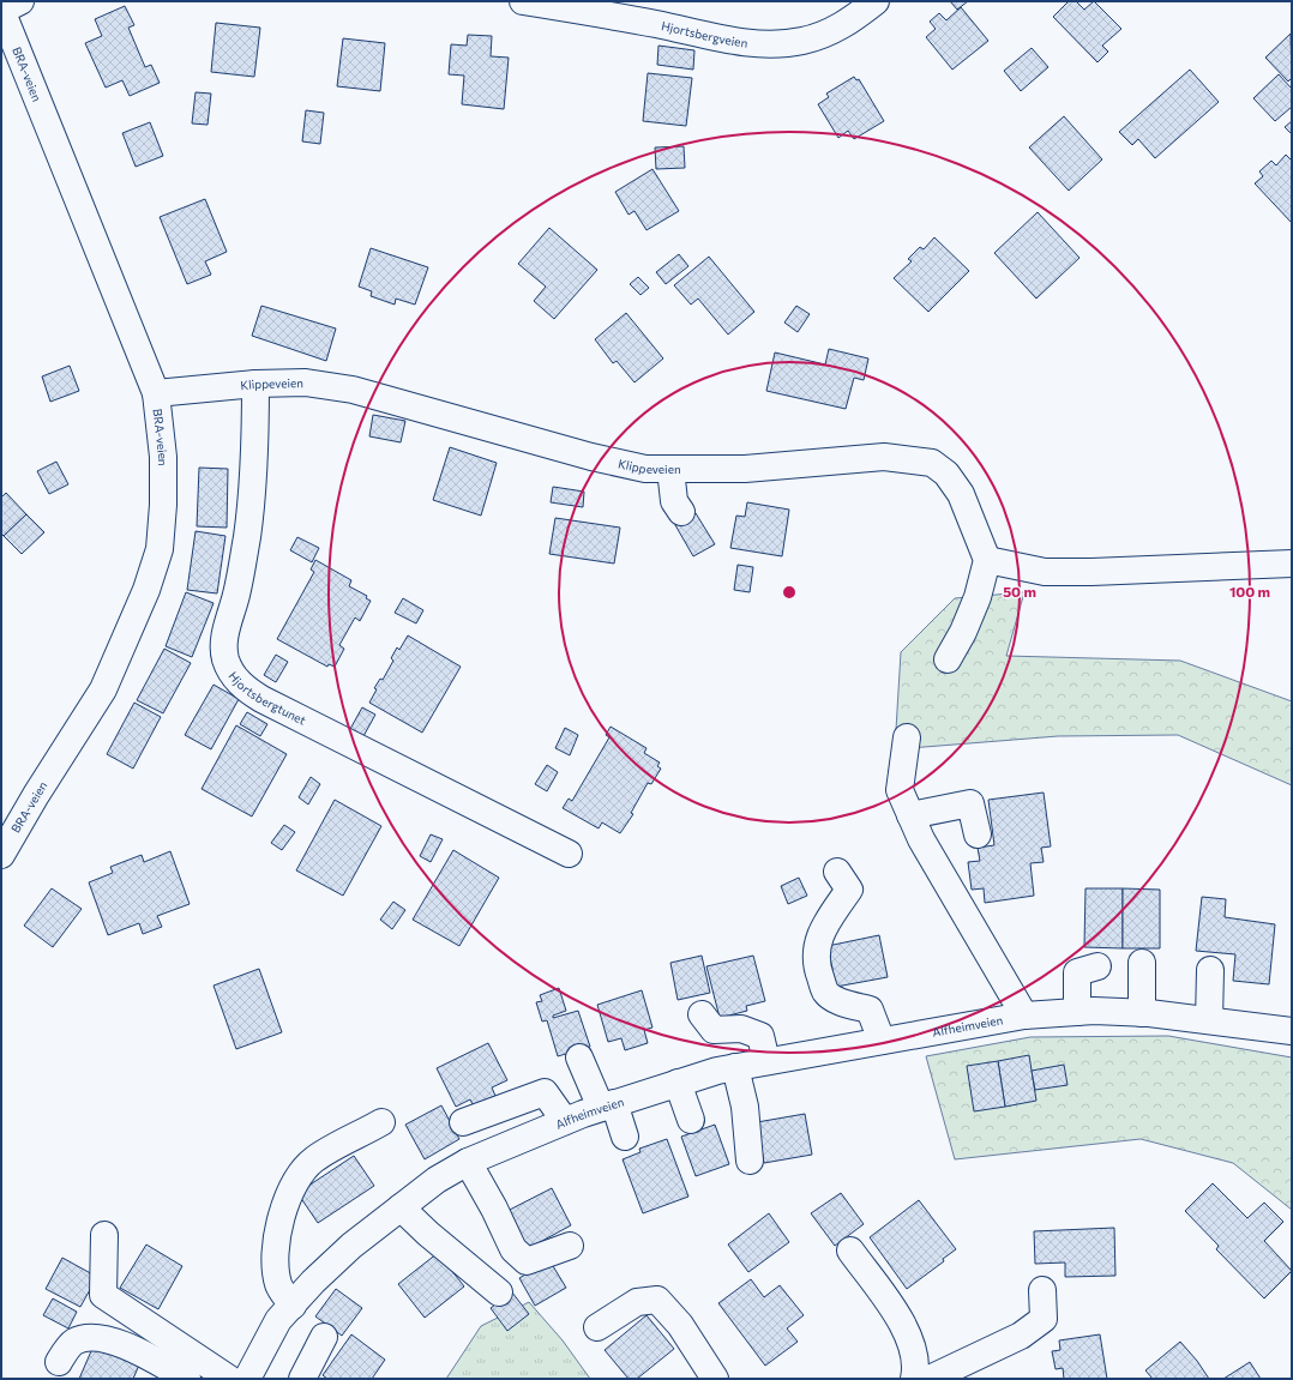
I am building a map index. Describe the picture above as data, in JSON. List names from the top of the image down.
{
  "streets": {
    "street": [
      "Hjortsbergveien",
      "BRA-veien",
      "Klippeveien",
      "Hjortsbergtunet",
      "Alfheimveien"
    ]
  },
  "crossings": [
    ["BRA-veien", "Klippeveien"],
    ["Klippeveien", "Hjortsbergtunet"]
  ],
  "rings": ["50 m", "100 m"]
}
